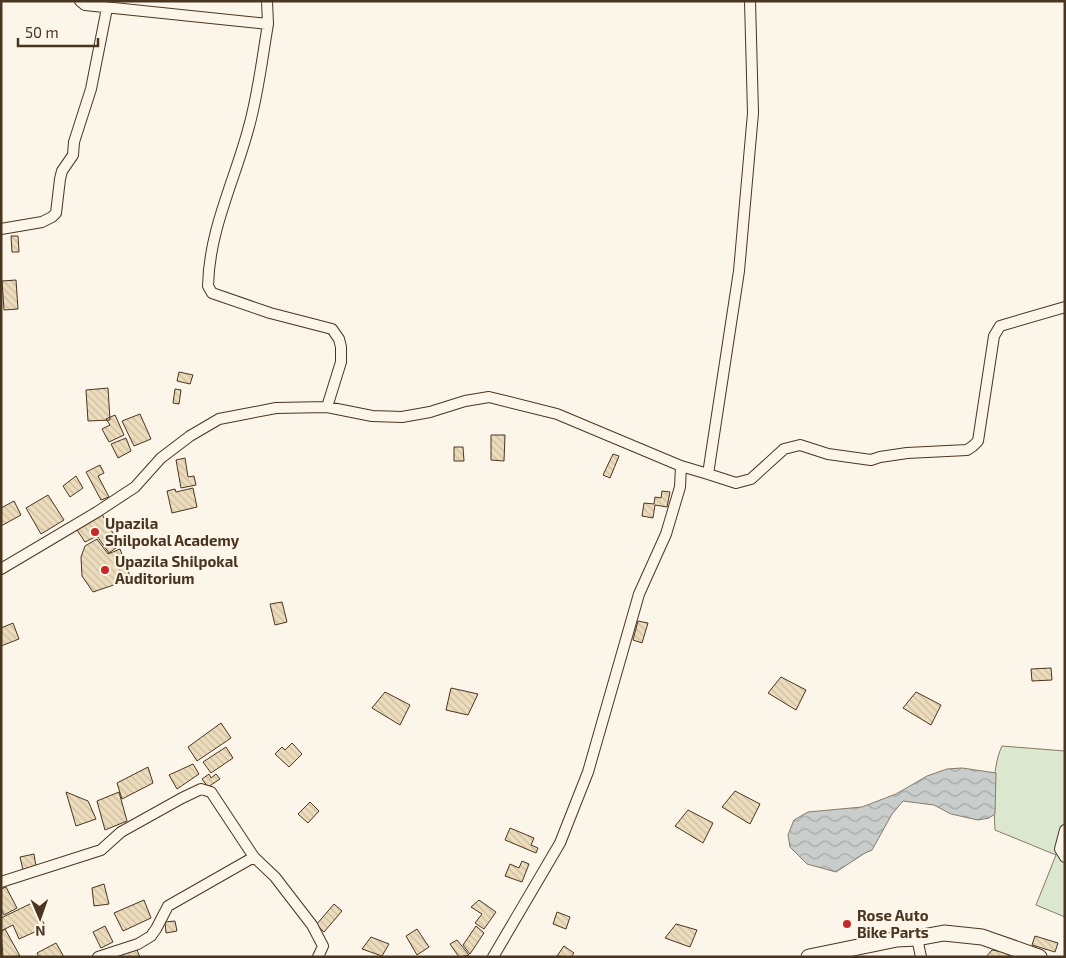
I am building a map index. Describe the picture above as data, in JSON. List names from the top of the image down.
{
  "places": ["Upazila Shilpokal Academy", "Upazila Shilpokal Auditorium", "Rose Auto Bike Parts"],
  "scale_bar": "50 m",
  "north": "bottom"
}
